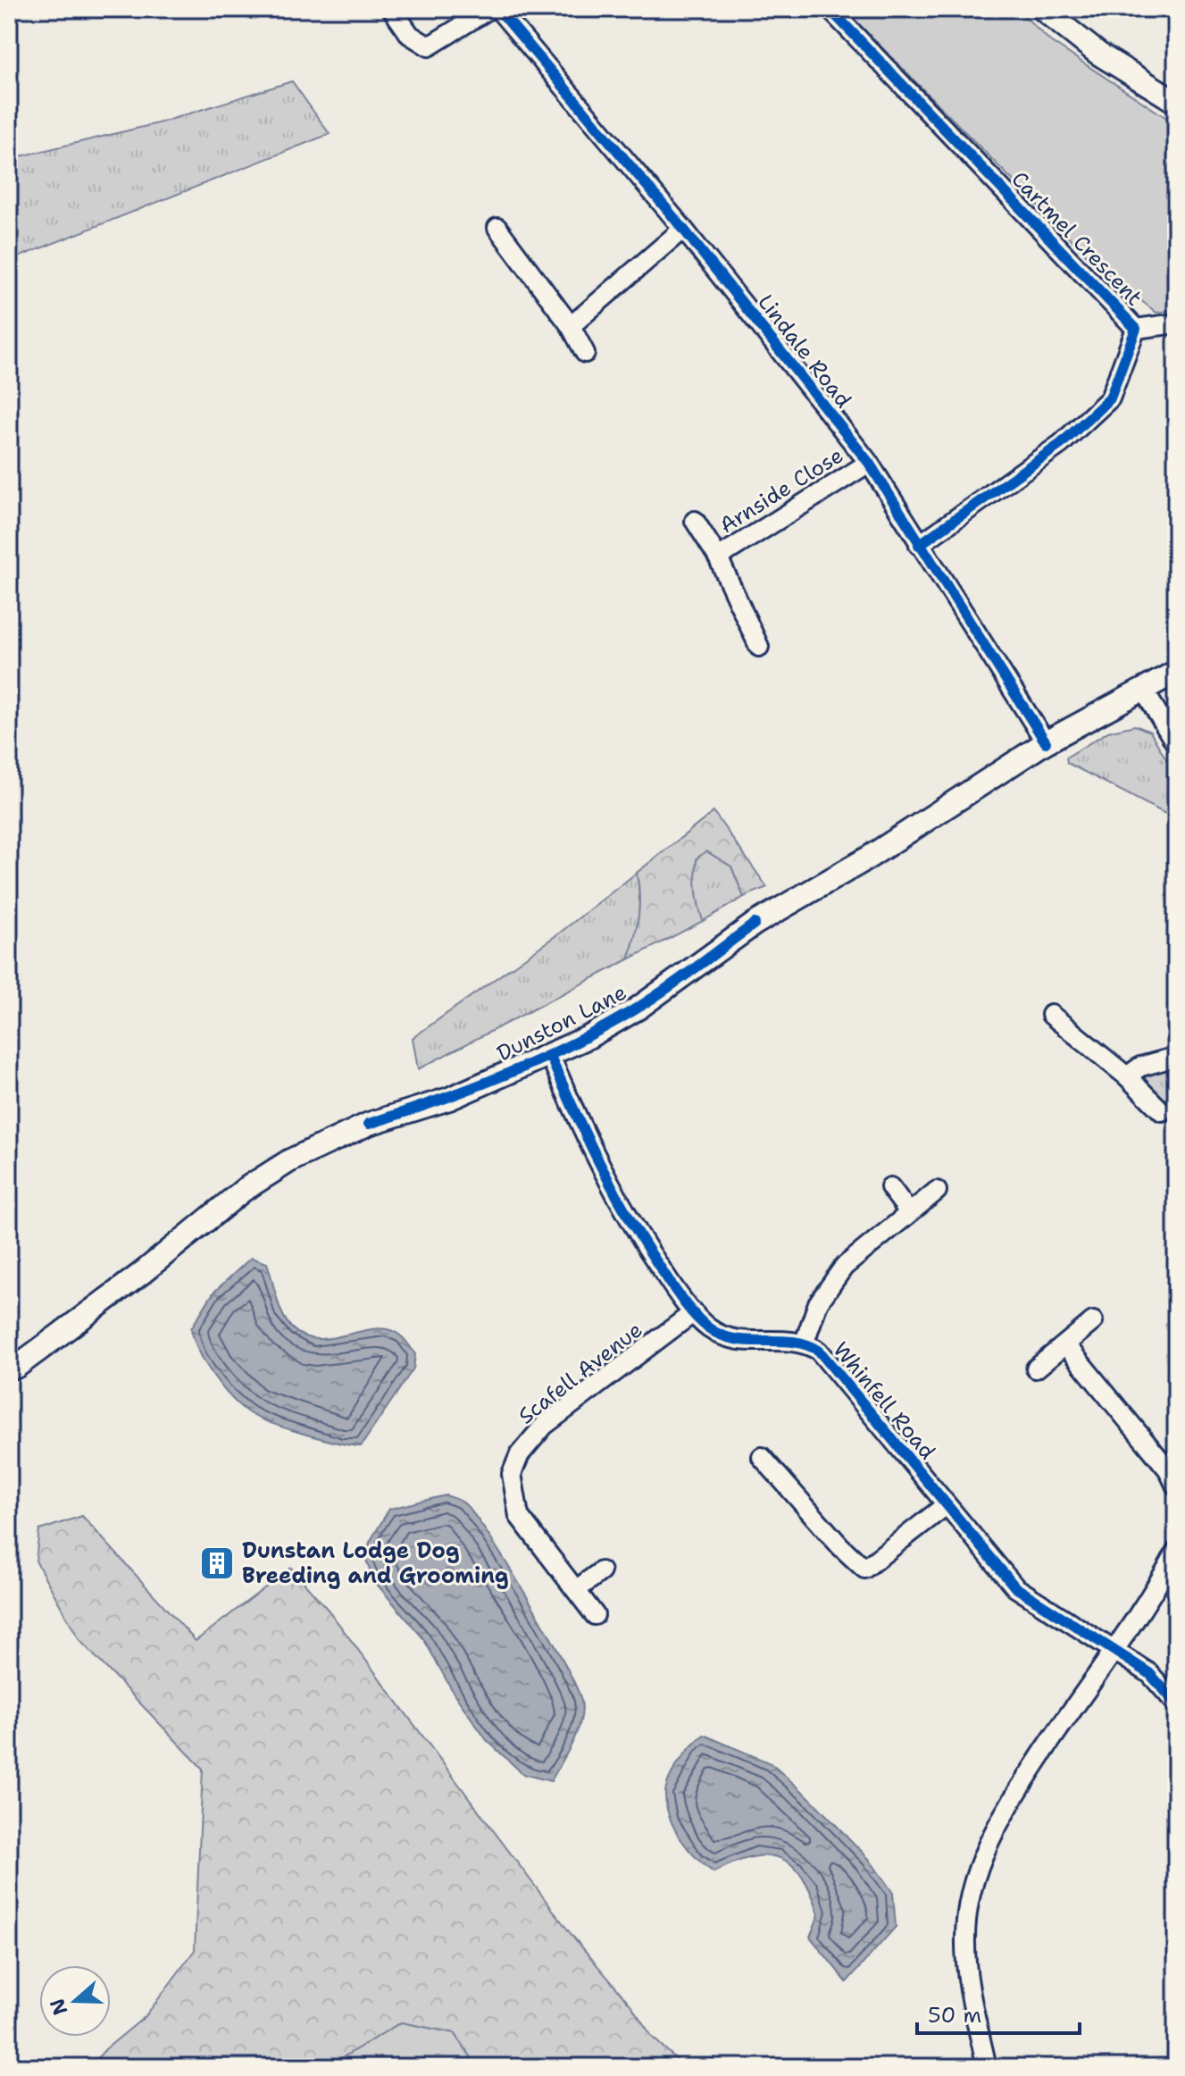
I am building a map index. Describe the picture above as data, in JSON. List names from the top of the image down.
{
  "streets": {
    "street": [
      "Cartmel Crescent",
      "Lindale Road",
      "Arnside Close",
      "Dunston Lane",
      "Scafell Avenue",
      "Whinfell Road"
    ]
  },
  "crossings": [
    ["Cartmel Crescent", "Lindale Road"],
    ["Lindale Road", "Arnside Close"],
    ["Lindale Road", "Dunston Lane"],
    ["Dunston Lane", "Whinfell Road"],
    ["Scafell Avenue", "Whinfell Road"]
  ],
  "places": {
    "building": ["Dunstan Lodge Dog Breeding and Grooming"]
  },
  "scale_bar": "50 m",
  "north": "left"
}
